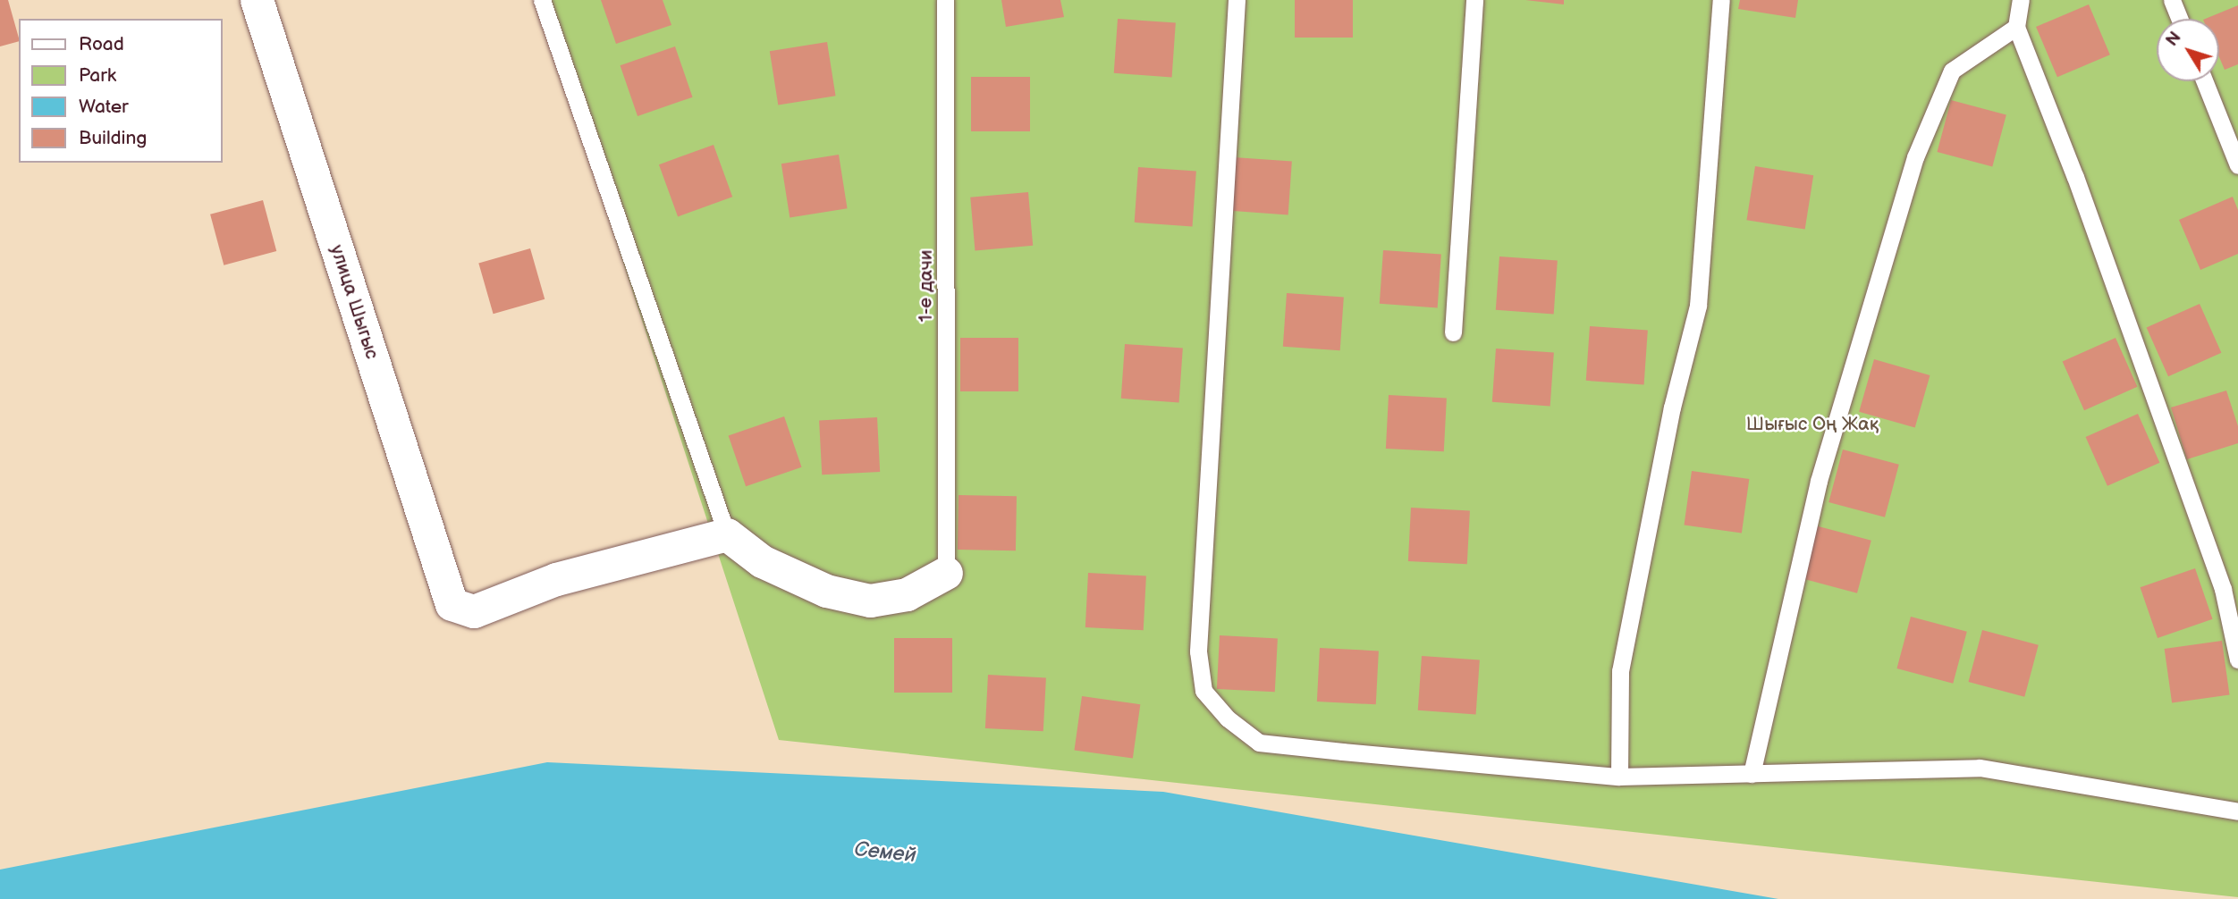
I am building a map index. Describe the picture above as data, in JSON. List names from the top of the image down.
{
  "streets": {
    "street": ["улица Шыгыс"],
    "lane": ["1-е дачи"]
  },
  "water": ["Семей"],
  "parks": ["Шығыс Оң Жақ"],
  "legend": [
    "Road",
    "Park",
    "Water",
    "Building"
  ],
  "north": "top left"
}
